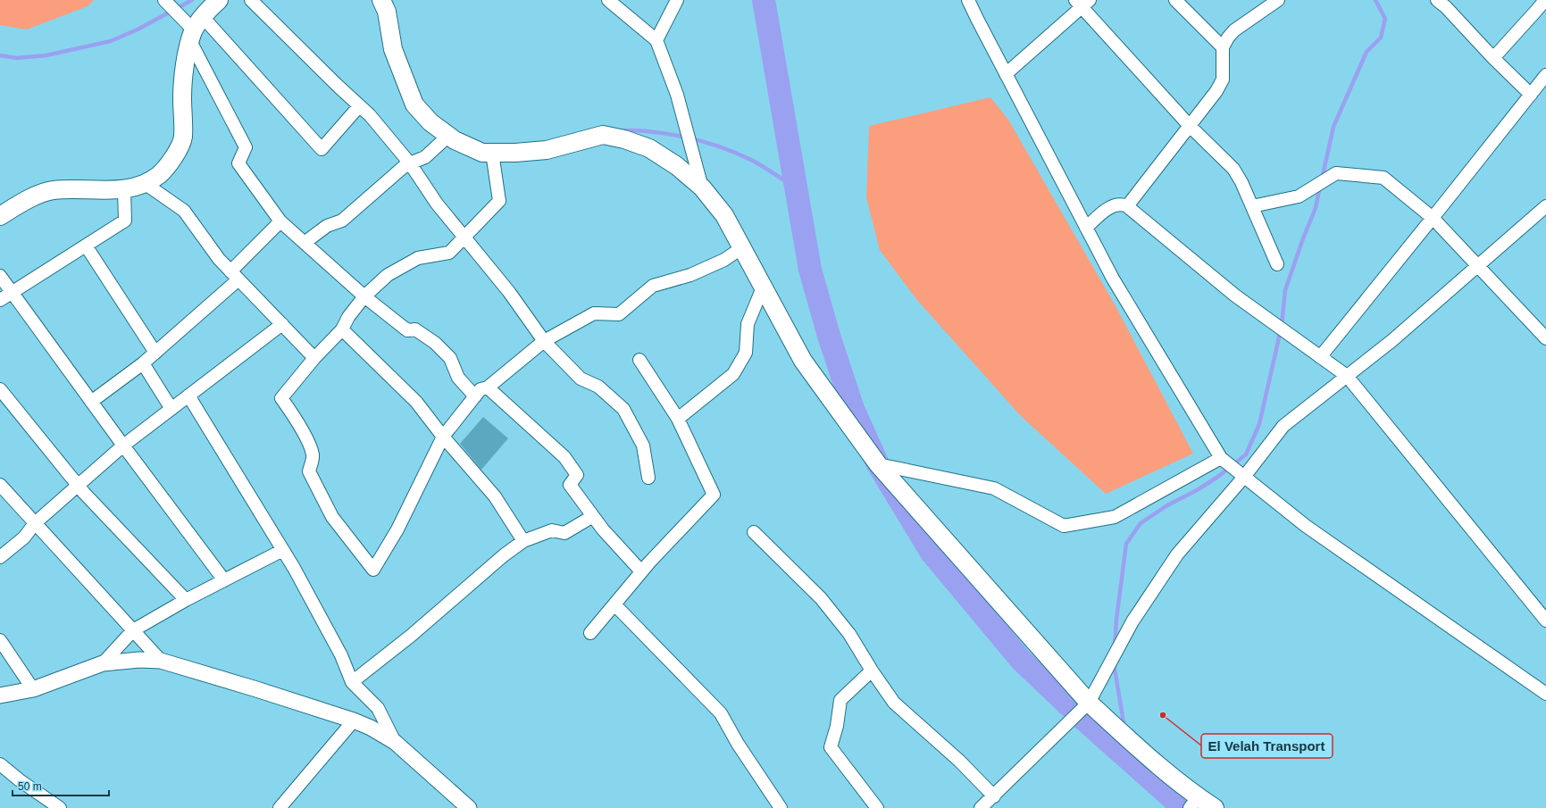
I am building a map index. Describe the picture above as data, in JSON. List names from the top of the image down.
{
  "places": ["El Velah Transport"],
  "scale_bar": "50 m"
}
